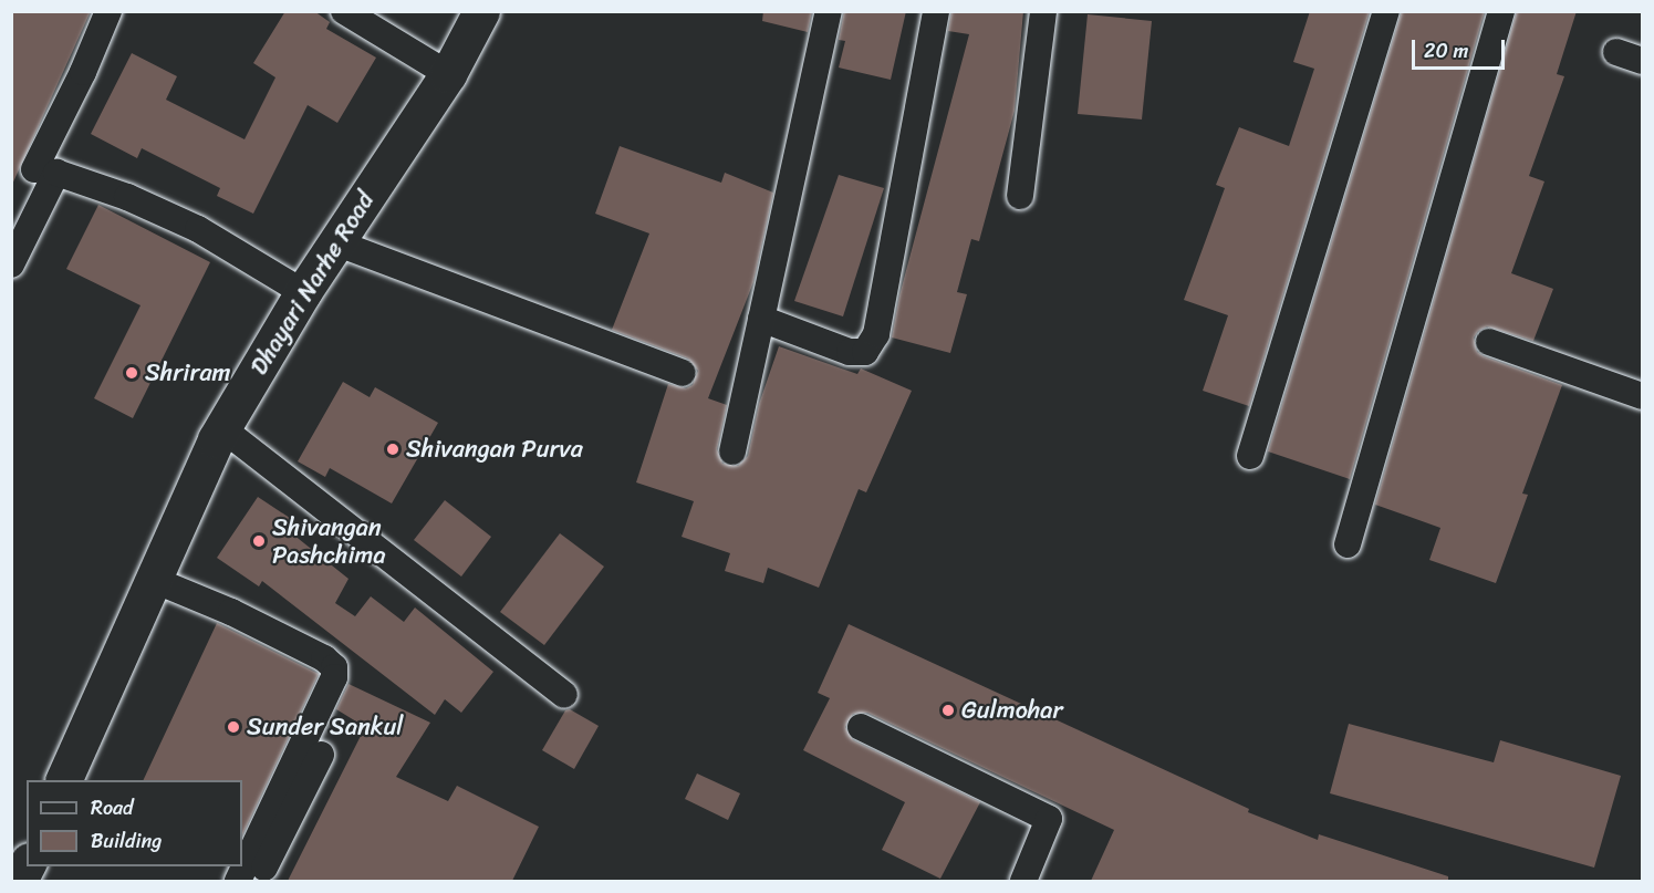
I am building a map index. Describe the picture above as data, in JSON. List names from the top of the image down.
{
  "streets": {
    "street": ["Dhayari Narhe Road"]
  },
  "places": [
    "Shriram",
    "Shivangan Purva",
    "Shivangan Pashchima",
    "Gulmohar",
    "Sunder Sankul"
  ],
  "legend": ["Road", "Building"],
  "scale_bar": "20 m"
}
